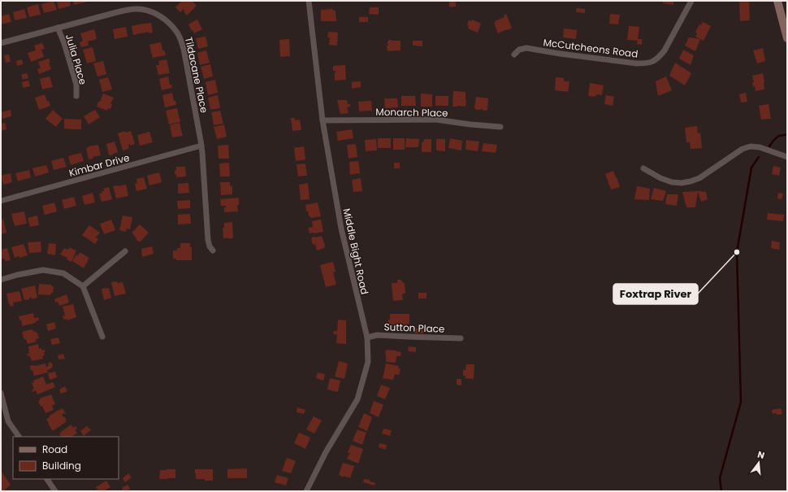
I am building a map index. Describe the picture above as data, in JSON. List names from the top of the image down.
{
  "streets": {
    "street": [
      "McCutcheons Road",
      "Julia Place",
      "Tildacane Place",
      "Monarch Place",
      "Kimbar Drive",
      "Middle Bight Road",
      "Sutton Place"
    ]
  },
  "crossings": [
    ["Julia Place", "Tildacane Place"],
    ["Tildacane Place", "Kimbar Drive"],
    ["Monarch Place", "Middle Bight Road"],
    ["Middle Bight Road", "Sutton Place"]
  ],
  "places": ["Foxtrap River"],
  "legend": ["Road", "Building"],
  "north": "top"
}
